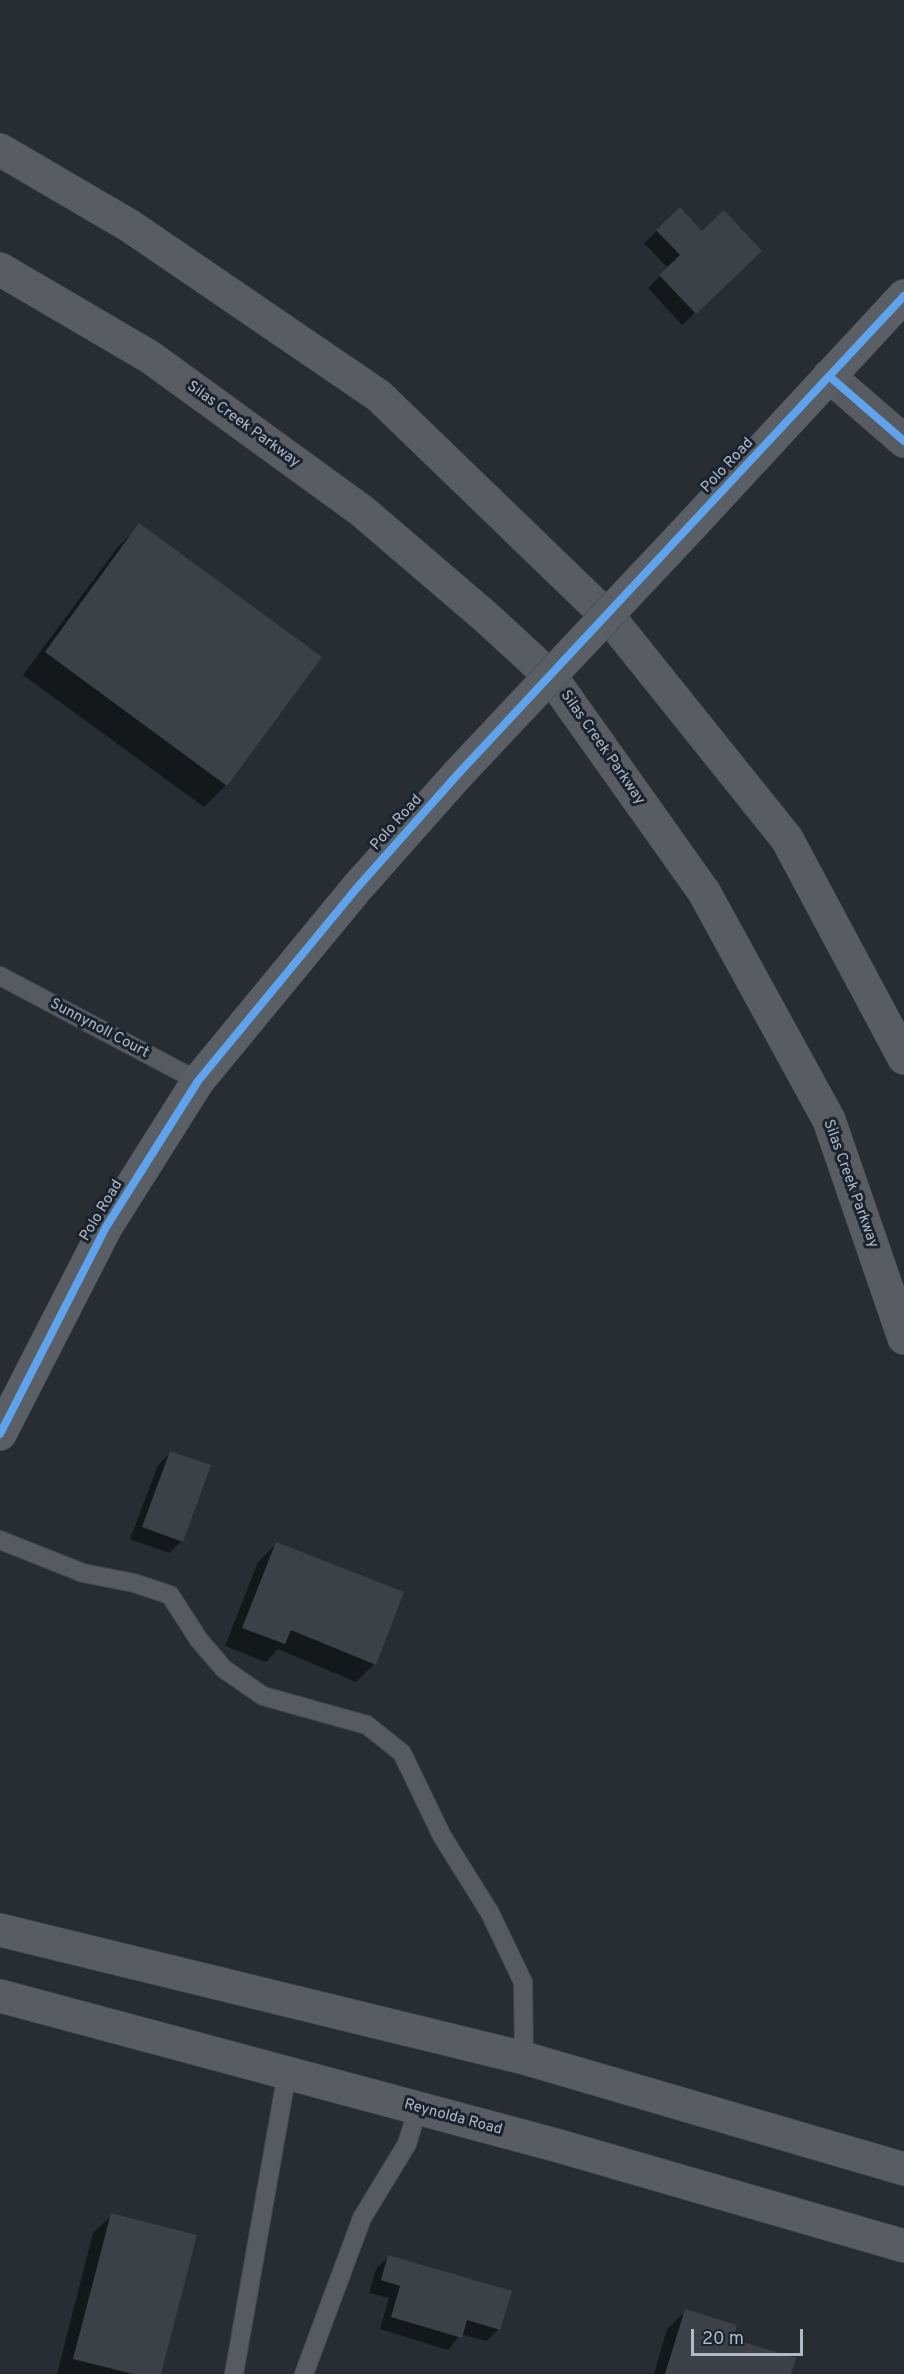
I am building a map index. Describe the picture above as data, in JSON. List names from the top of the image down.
{
  "streets": {
    "main road": ["Silas Creek Parkway", "Polo Road", "Reynolda Road"],
    "lane": ["Sunnynoll Court"]
  },
  "crossings": [
    ["Polo Road", "Sunnynoll Court"]
  ],
  "scale_bar": "20 m"
}
